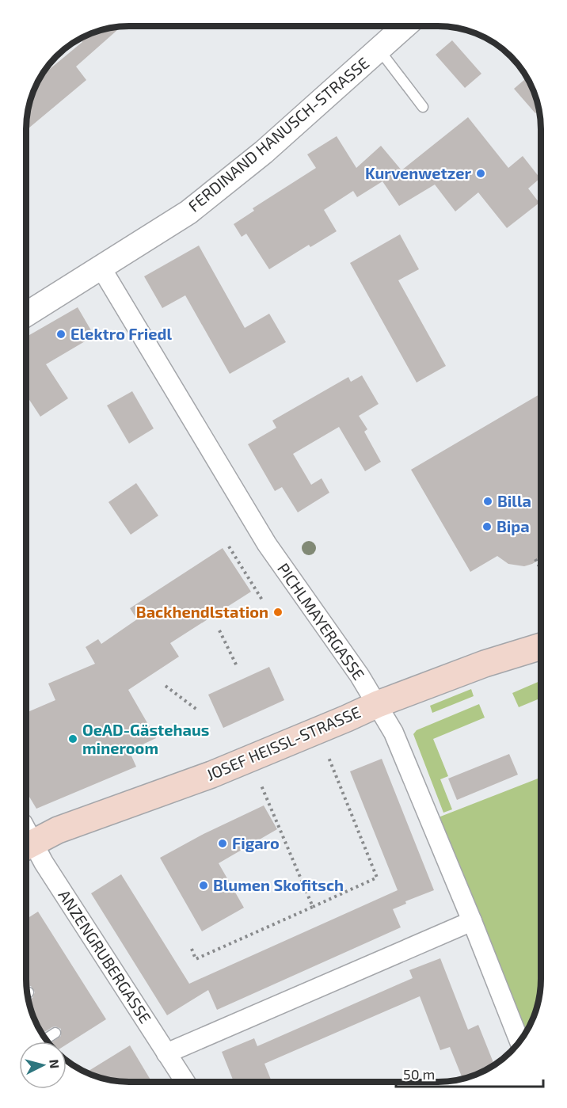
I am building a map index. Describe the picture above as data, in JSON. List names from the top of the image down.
{
  "streets": {
    "main road": ["JOSEF HEISSL-STRASSE"],
    "street": ["FERDINAND HANUSCH-STRASSE", "PICHLMAYERGASSE", "ANZENGRUBERGASSE"]
  },
  "crossings": [
    ["FERDINAND HANUSCH-STRASSE", "PICHLMAYERGASSE"],
    ["PICHLMAYERGASSE", "JOSEF HEISSL-STRASSE"],
    ["JOSEF HEISSL-STRASSE", "ANZENGRUBERGASSE"]
  ],
  "places": [
    "Kurvenwetzer",
    "Elektro Friedl",
    "Billa",
    "Bipa",
    "Backhendlstation",
    "OeAD-Gästehaus mineroom",
    "Figaro",
    "Blumen Skofitsch"
  ],
  "scale_bar": "50 m",
  "north": "right"
}
